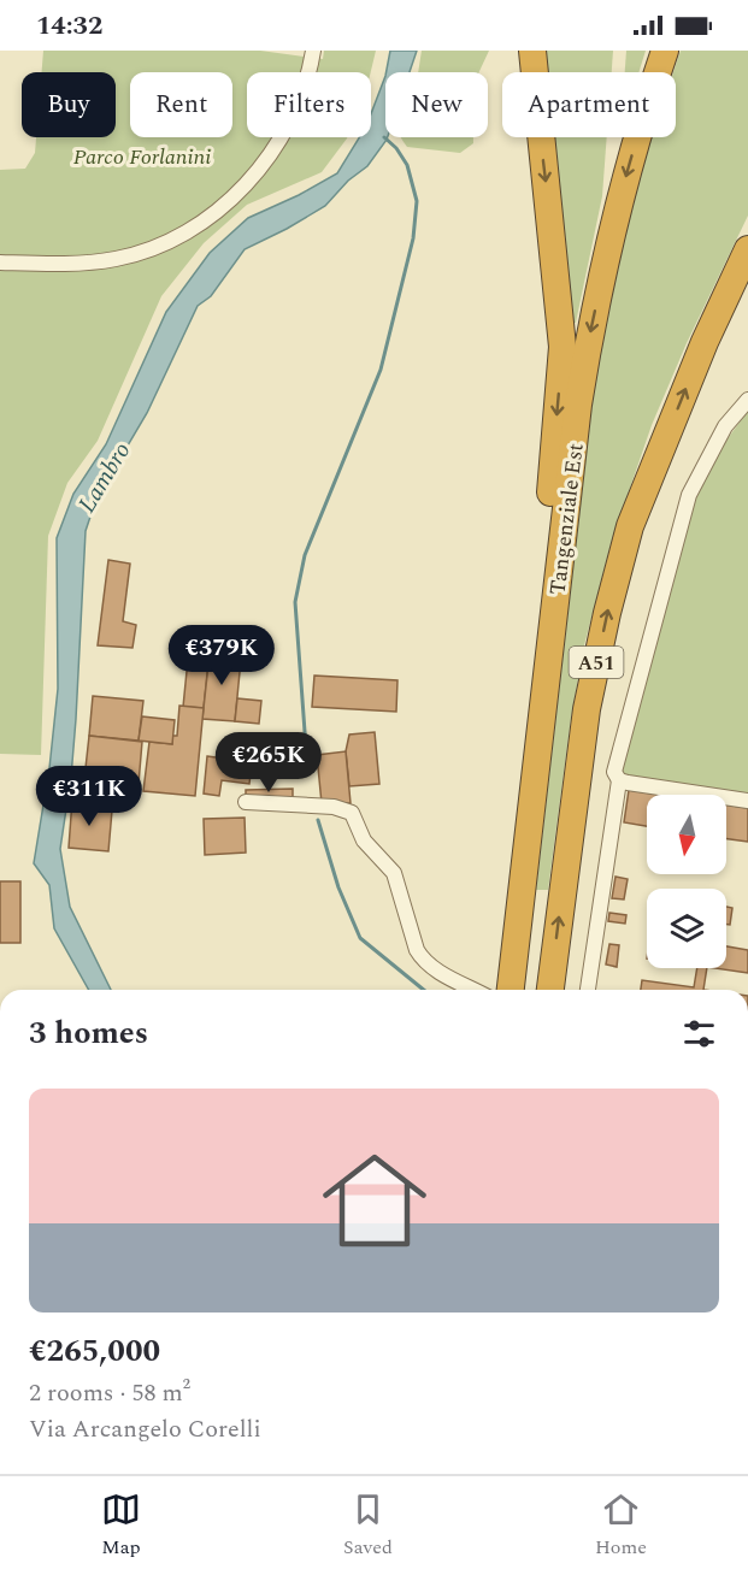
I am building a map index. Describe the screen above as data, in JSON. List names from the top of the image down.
{
  "streets": {
    "highway": ["Tangenziale Est", "A51"]
  },
  "water": ["Lambro"],
  "parks": ["Parco Forlanini"],
  "north": "bottom",
  "page": {
    "status": "14:32",
    "chip": [
      "Buy",
      "Rent",
      "Filters",
      "New",
      "Apartment"
    ],
    "price": ["€379K", "€265K", "€311K"],
    "heading": "3 homes",
    "list": [
      {
        "name": "€265,000",
        "note": "2 rooms · 58 m² · Via Arcangelo Corelli"
      }
    ],
    "tabs": ["Map", "Saved", "Home"]
  }
}
